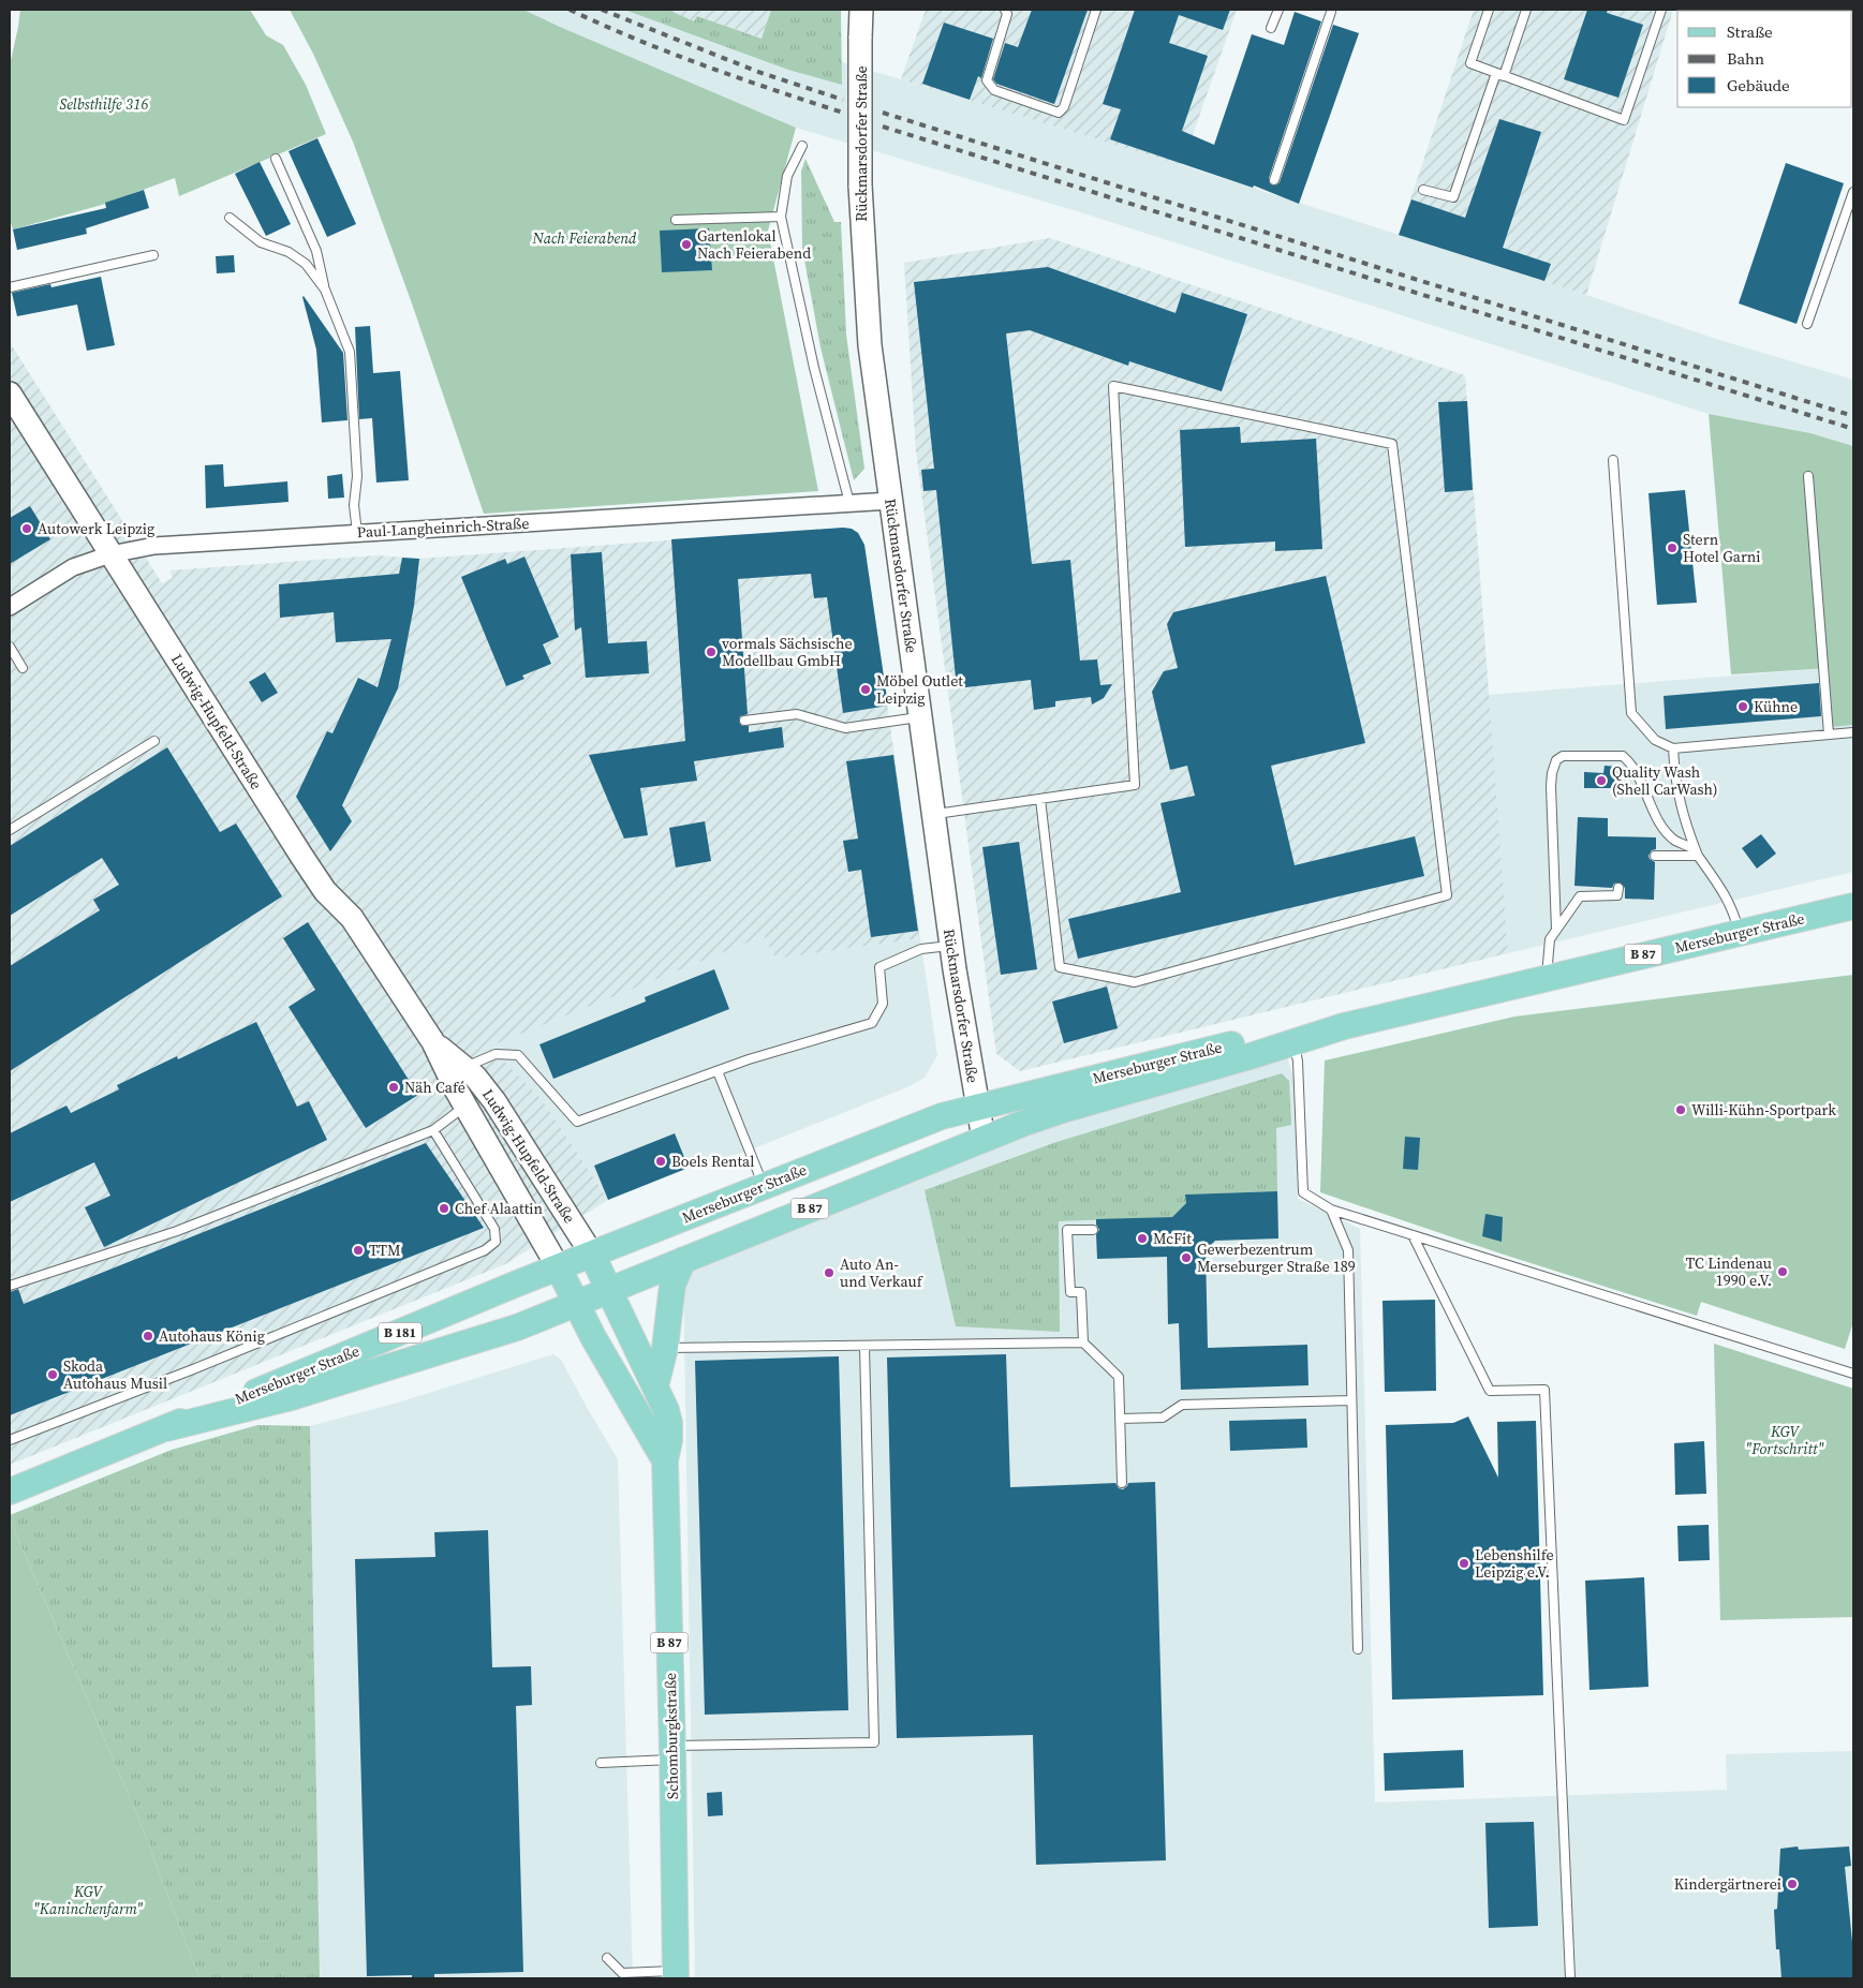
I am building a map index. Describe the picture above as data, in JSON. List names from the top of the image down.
{
  "streets": {
    "main road": [
      "Rückmarsdorfer Straße",
      "Ludwig-Hupfeld-Straße",
      "Merseburger Straße",
      "B 87",
      "B 181",
      "Schomburgkstraße"
    ],
    "street": ["Paul-Langheinrich-Straße"]
  },
  "crossings": [
    ["Rückmarsdorfer Straße", "Paul-Langheinrich-Straße"],
    ["Rückmarsdorfer Straße", "Merseburger Straße"],
    ["Paul-Langheinrich-Straße", "Ludwig-Hupfeld-Straße"],
    ["Ludwig-Hupfeld-Straße", "Merseburger Straße"],
    ["Ludwig-Hupfeld-Straße", "Schomburgkstraße"],
    ["Merseburger Straße", "Schomburgkstraße"]
  ],
  "parks": [
    "Selbsthilfe 316",
    "Nach Feierabend",
    "KGV \"Fortschritt\"",
    "KGV \"Kaninchenfarm\""
  ],
  "places": [
    "Gartenlokal Nach Feierabend",
    "Autowerk Leipzig",
    "Stern Hotel Garni",
    "vormals Sächsische Modellbau GmbH",
    "Möbel Outlet Leipzig",
    "Kühne",
    "Quality Wash (Shell CarWash)",
    "Näh Café",
    "Willi-Kühn-Sportpark",
    "Boels Rental",
    "Chef Alaattin",
    "McFit",
    "TTM",
    "Gewerbezentrum Merseburger Straße 189",
    "TC Lindenau 1990 e.V.",
    "Auto An- und Verkauf",
    "Autohaus König",
    "Skoda Autohaus Musil",
    "Lebenshilfe Leipzig e.V.",
    "Kindergärtnerei"
  ],
  "legend": ["Straße", "Bahn", "Gebäude"]
}
